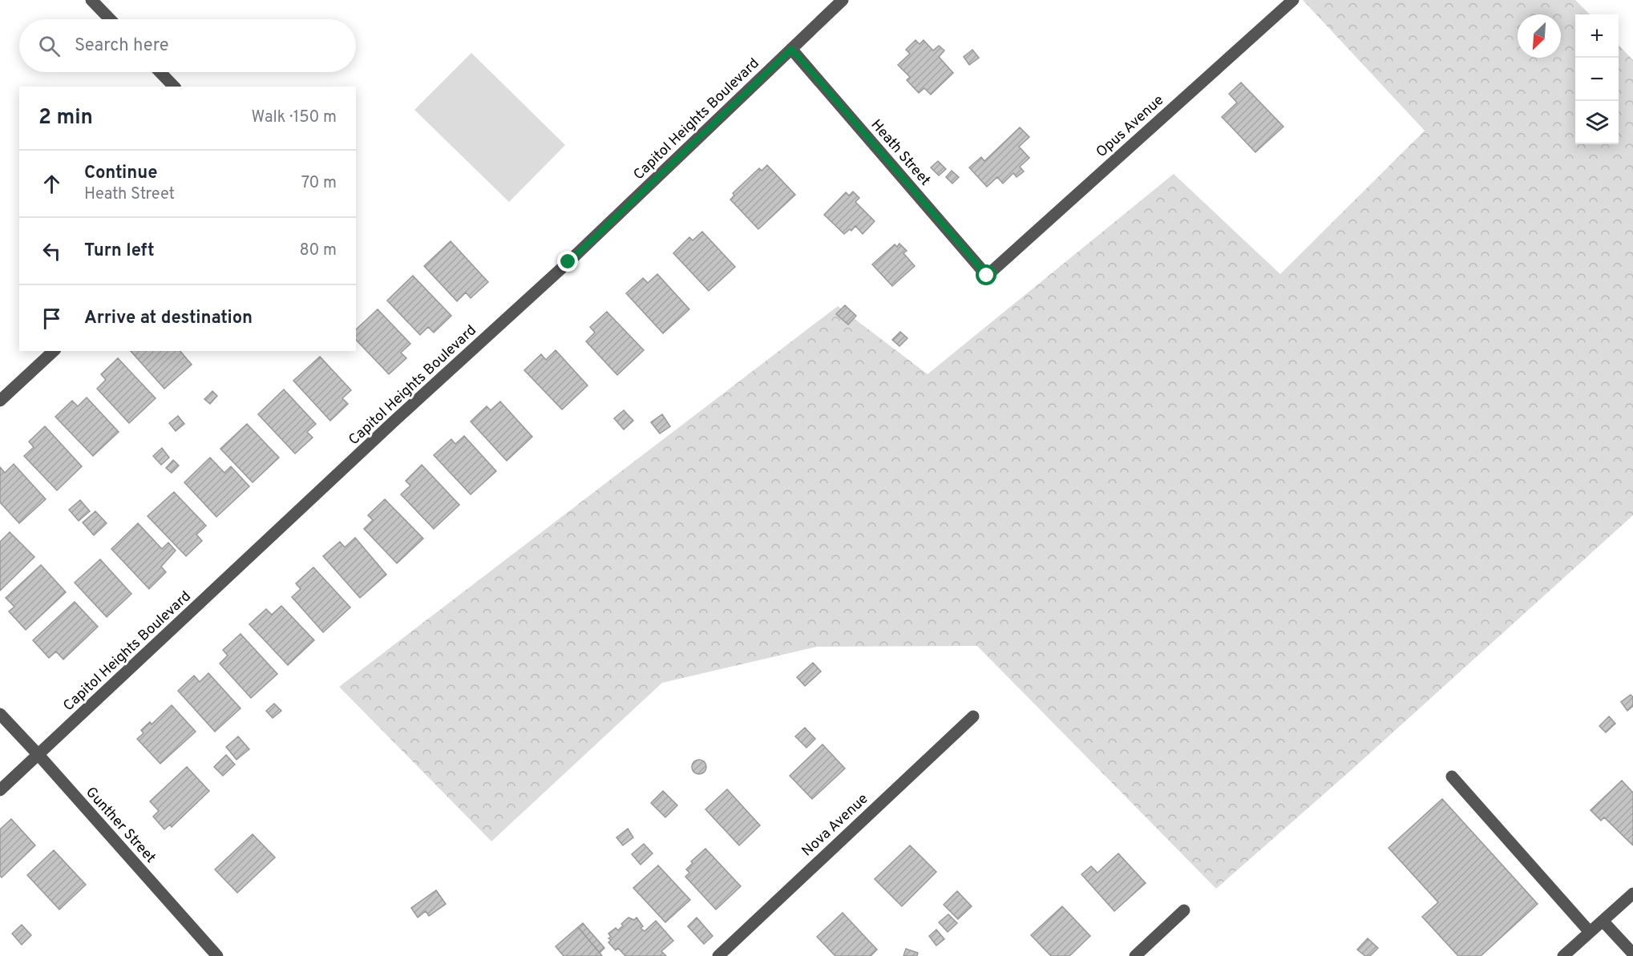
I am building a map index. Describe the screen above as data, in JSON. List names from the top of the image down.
{
  "streets": {
    "street": [
      "Capitol Heights Boulevard",
      "Opus Avenue",
      "Heath Street",
      "Gunther Street",
      "Nova Avenue"
    ]
  },
  "crossings": [
    ["Capitol Heights Boulevard", "Heath Street"],
    ["Capitol Heights Boulevard", "Gunther Street"],
    ["Opus Avenue", "Heath Street"]
  ],
  "north": "bottom left",
  "page": {
    "map_buttons": ["+", "−"],
    "search": "Search here",
    "heading": ["2 min", "Walk · 150 m"],
    "list": [
      ["Continue", "Heath Street", "70 m"],
      ["Turn left", "80 m"],
      "Arrive at destination"
    ]
  }
}
